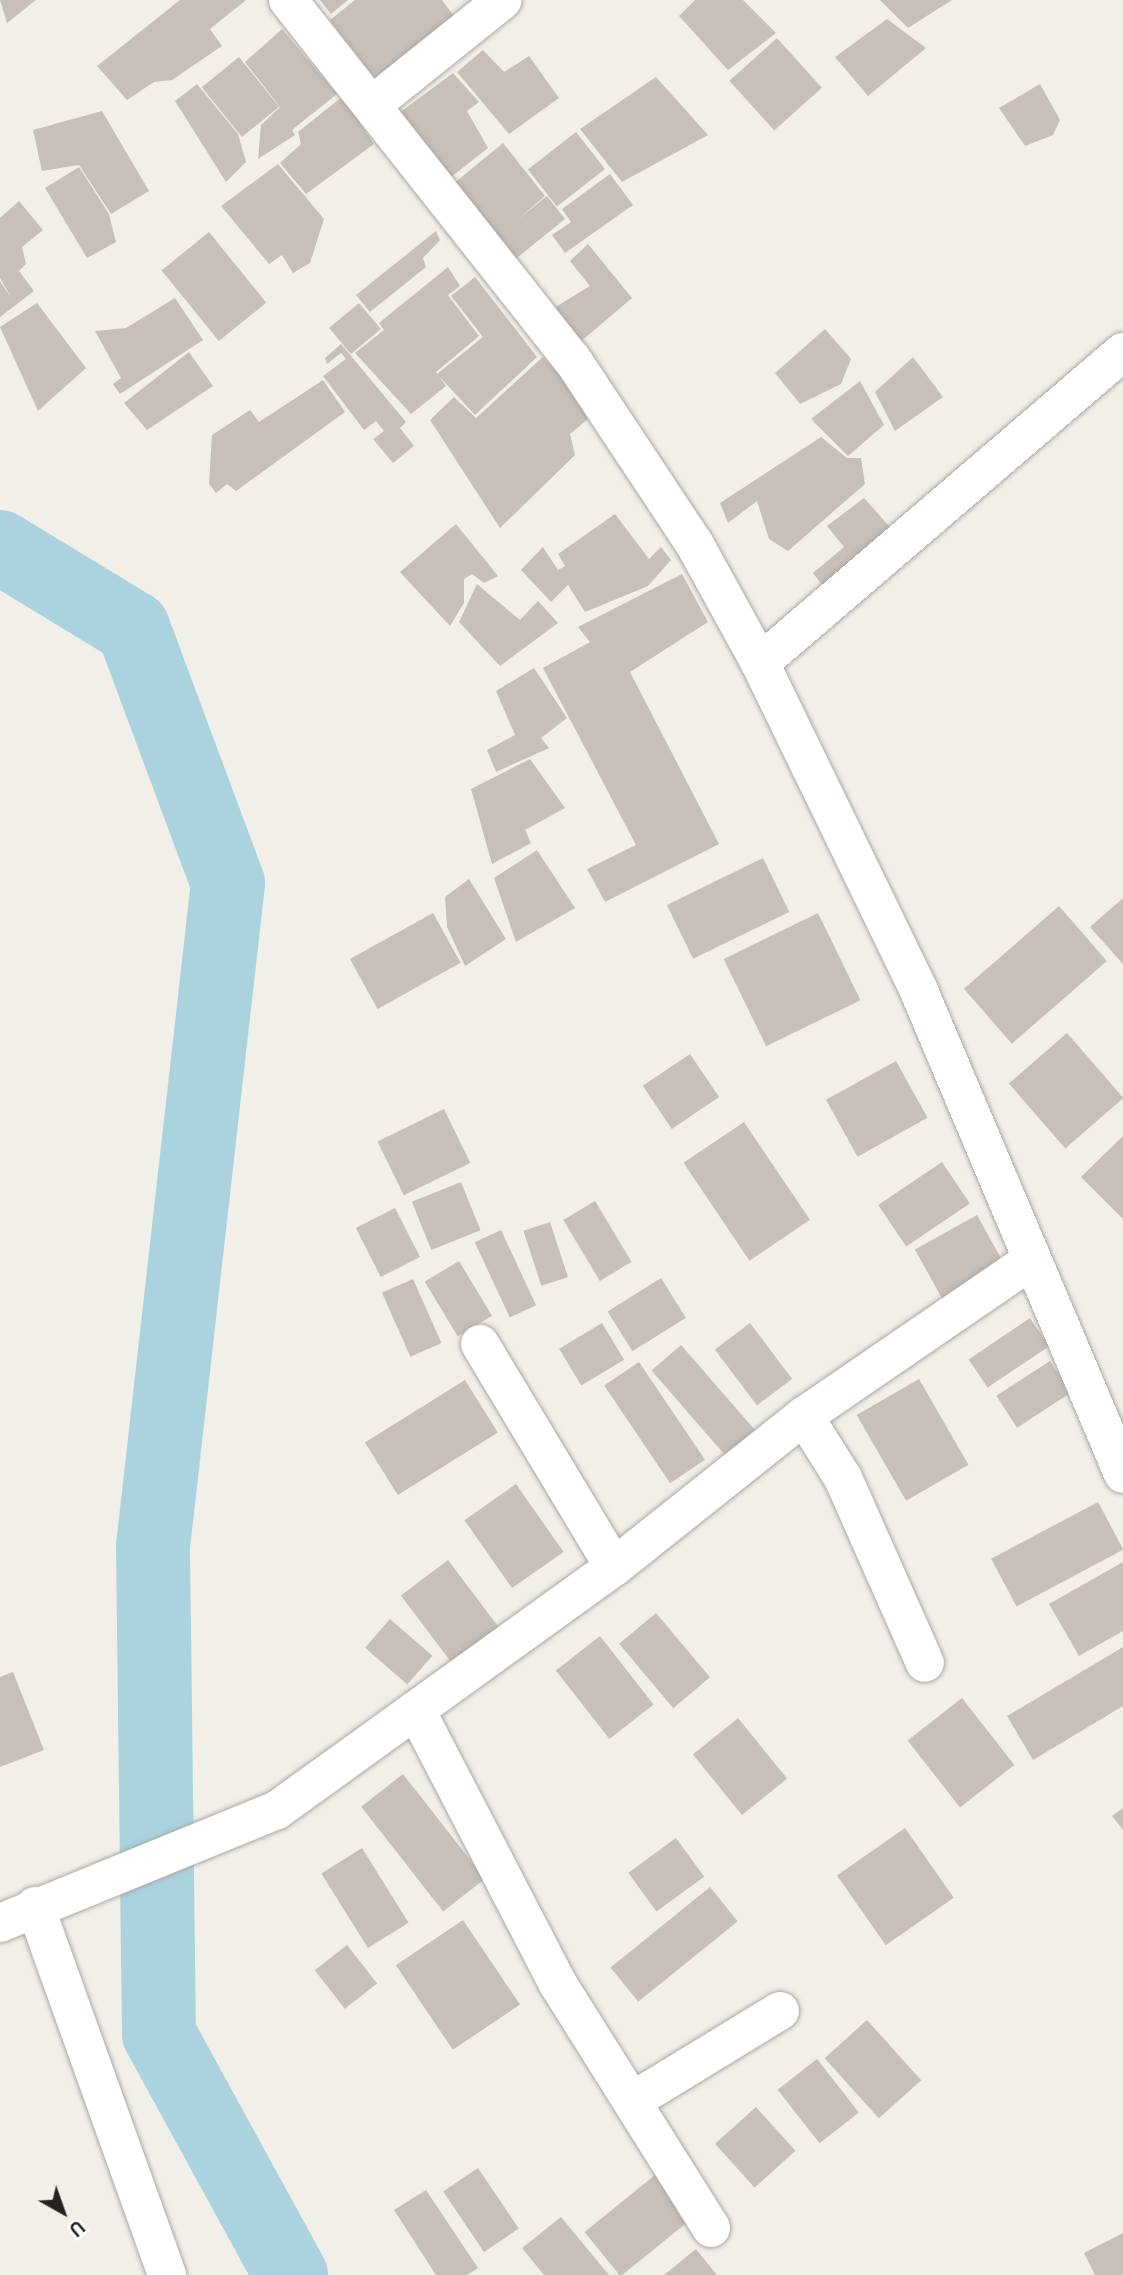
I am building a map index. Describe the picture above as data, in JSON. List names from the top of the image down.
{
  "north": "bottom right"
}
